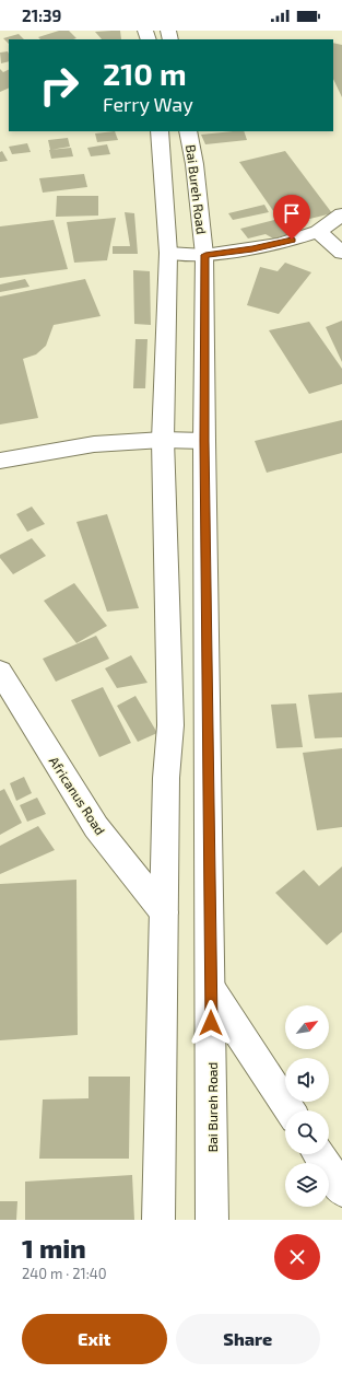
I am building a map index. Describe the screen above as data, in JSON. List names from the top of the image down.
{
  "streets": {
    "main road": ["Bai Bureh Road", "Africanus Road"]
  },
  "north": "top right",
  "page": {
    "status": "21:39",
    "turn": ["210 m", "Ferry Way"],
    "heading": ["1 min", "240 m · 21:40"],
    "buttons": ["Exit", "Share"]
  }
}
